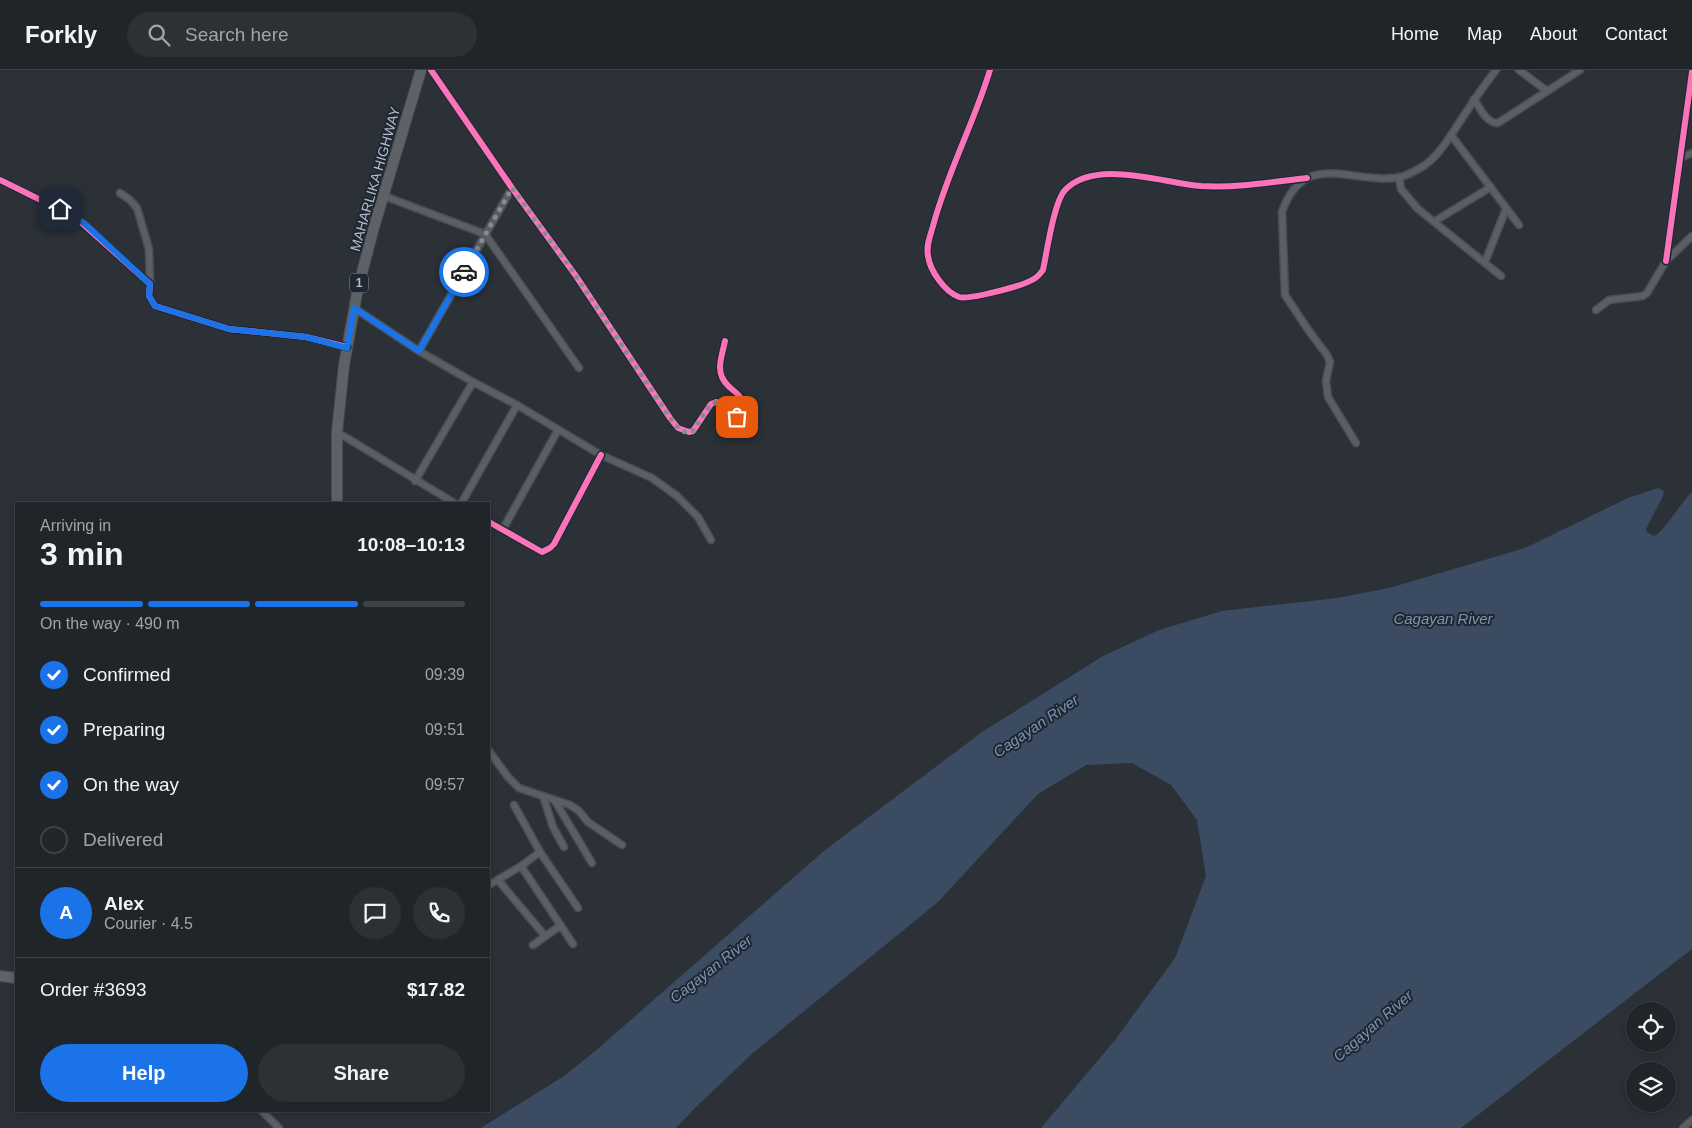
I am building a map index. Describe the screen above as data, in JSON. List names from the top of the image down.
{
  "streets": {
    "highway": ["MAHARLIKA HIGHWAY", "1"]
  },
  "water": ["Cagayan River"],
  "page": {
    "header": "Forkly",
    "search": "Search here",
    "nav": [
      "Home",
      "Map",
      "About",
      "Contact"
    ],
    "heading": ["3 min", "Arriving in", "10:08–10:13"],
    "panel": [
      "Alex",
      "Courier · 4.5",
      "Order #3693",
      "$17.82"
    ],
    "bar": "On the way · 490 m",
    "list": [
      ["Confirmed", "09:39"],
      ["Preparing", "09:51"],
      ["On the way", "09:57"],
      "Delivered"
    ],
    "round": "A",
    "buttons": ["Help", "Share"]
  }
}
